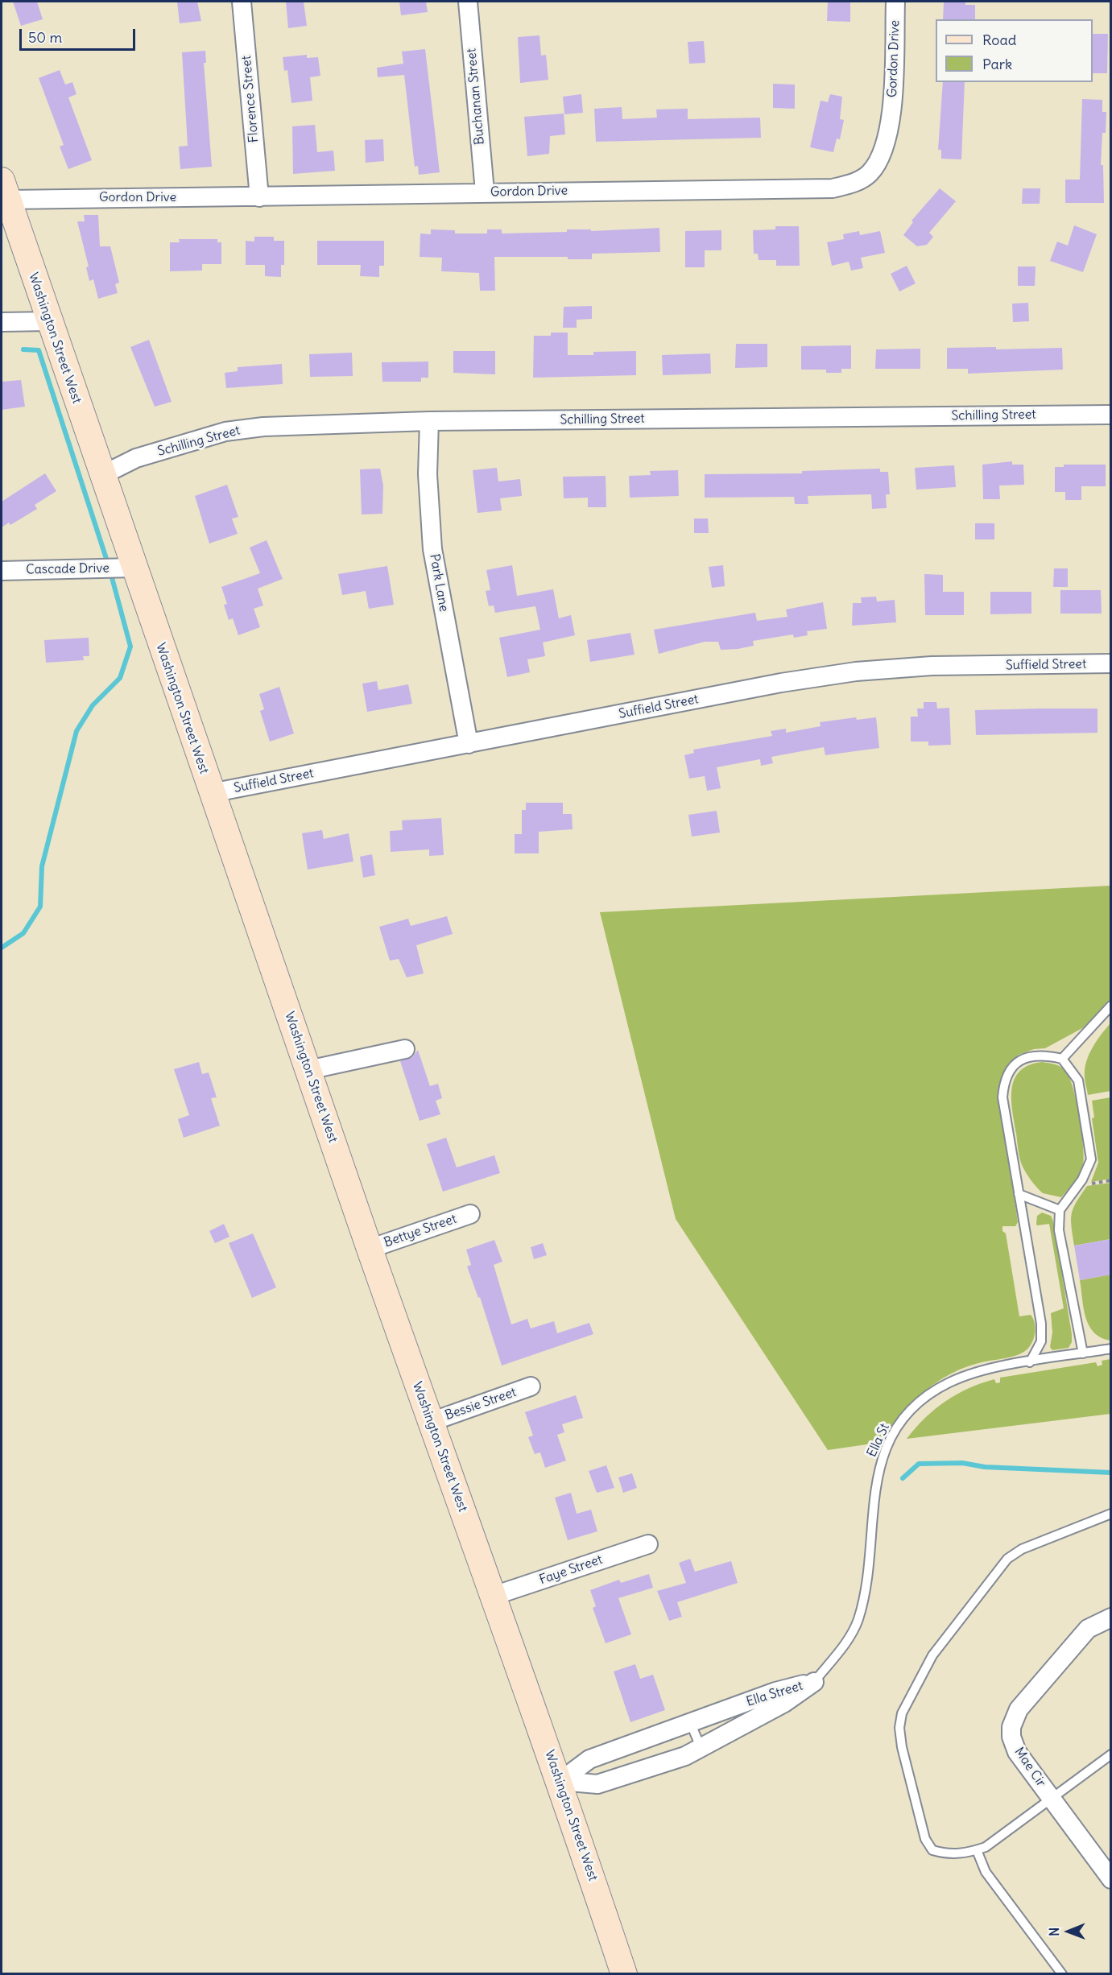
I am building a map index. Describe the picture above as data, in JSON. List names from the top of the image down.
{
  "streets": {
    "street": [
      "Gordon Drive",
      "Buchanan Street",
      "Florence Street",
      "Washington Street West",
      "Schilling Street",
      "Cascade Drive",
      "Park Lane",
      "Suffield Street",
      "Bettye Street",
      "Bessie Street",
      "Faye Street",
      "Ella Street",
      "Mae Cir"
    ],
    "lane": ["Ella St"]
  },
  "crossings": [
    ["Gordon Drive", "Buchanan Street"],
    ["Gordon Drive", "Florence Street"],
    ["Gordon Drive", "Washington Street West"],
    ["Washington Street West", "Schilling Street"],
    ["Washington Street West", "Cascade Drive"],
    ["Washington Street West", "Suffield Street"],
    ["Washington Street West", "Bettye Street"],
    ["Washington Street West", "Bessie Street"],
    ["Washington Street West", "Faye Street"],
    ["Washington Street West", "Ella Street"],
    ["Schilling Street", "Park Lane"],
    ["Park Lane", "Suffield Street"],
    ["Ella St", "Ella Street"]
  ],
  "legend": ["Road", "Park"],
  "scale_bar": "50 m",
  "north": "left"
}
